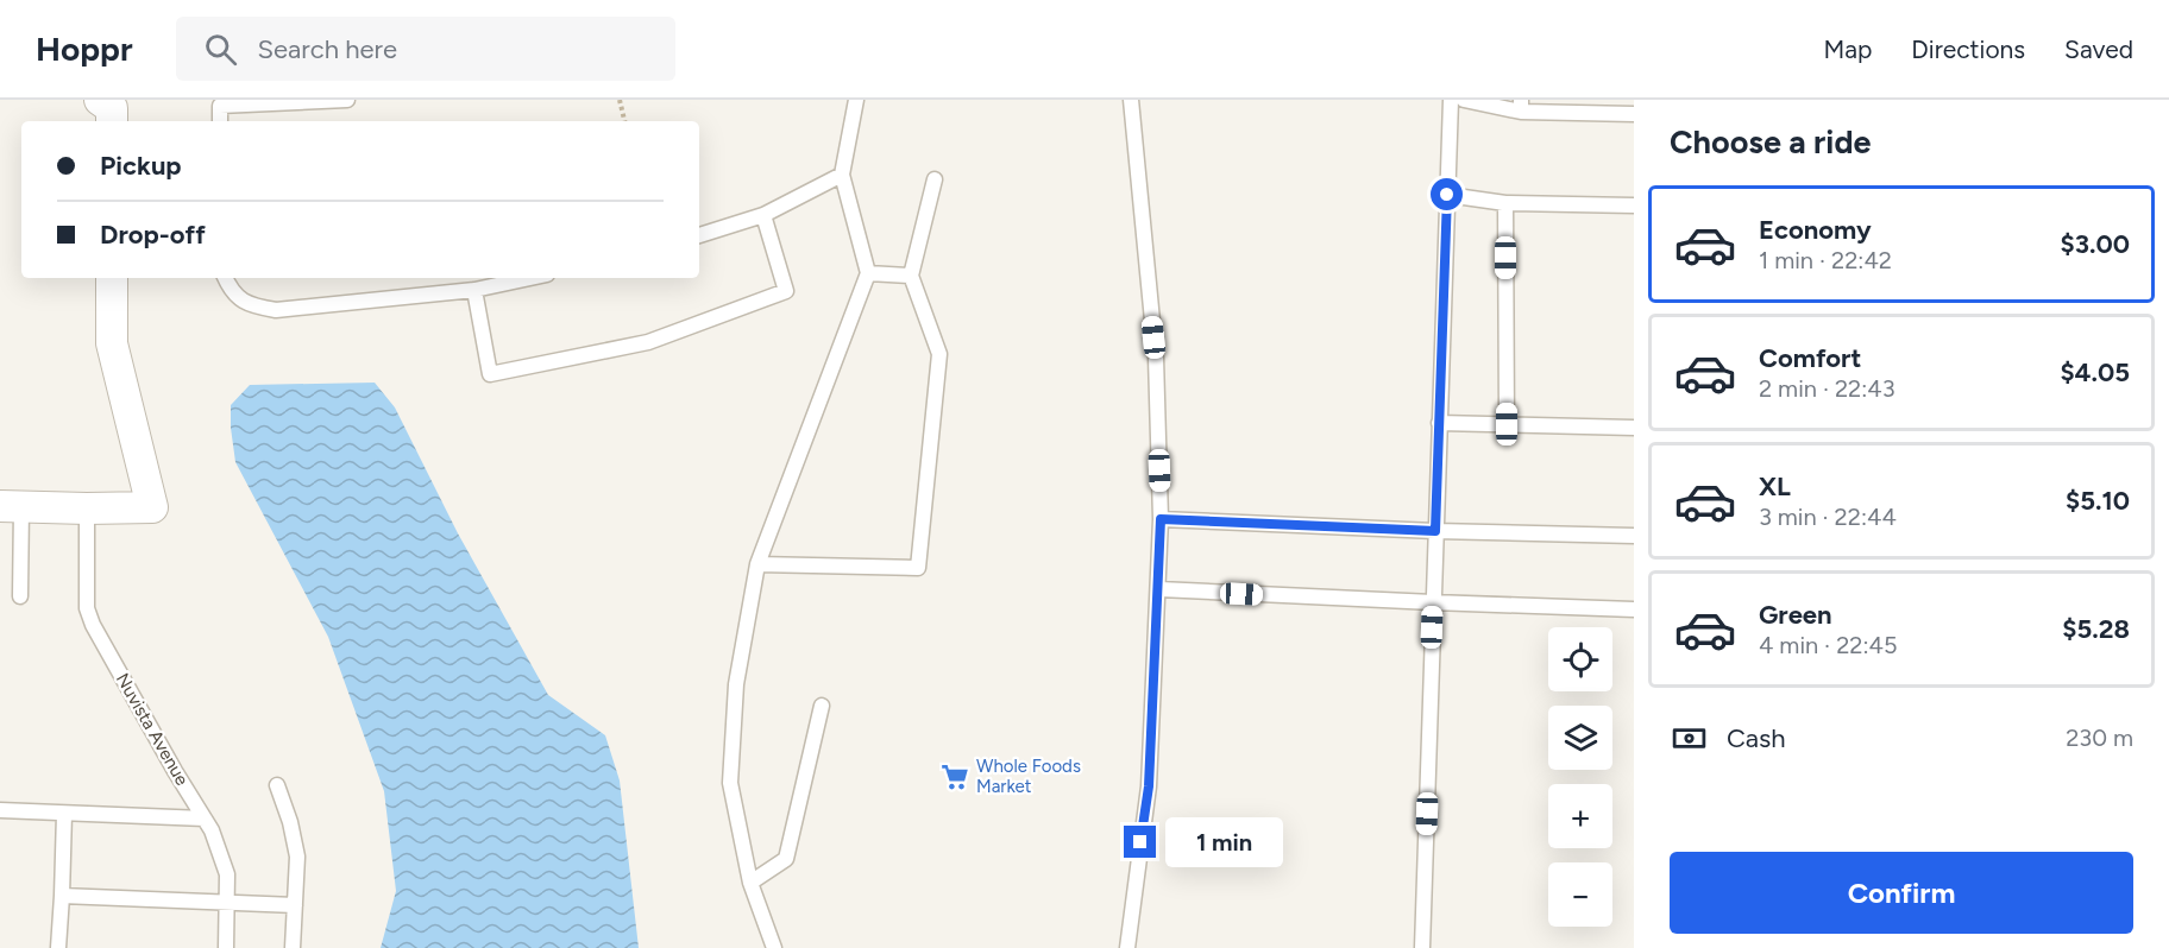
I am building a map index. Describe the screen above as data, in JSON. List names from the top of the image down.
{
  "streets": {
    "lane": ["Nuvista Avenue"]
  },
  "places": {
    "supermarket": ["Whole Foods Market"]
  },
  "page": {
    "header": "Hoppr",
    "search": "Search here",
    "nav": ["Map", "Directions", "Saved"],
    "heading": "Choose a ride",
    "banner": ["Pickup", "Drop-off"],
    "list": [
      {
        "name": "Economy",
        "note": "1 min · 22:42",
        "value": "$3.00"
      },
      {
        "name": "Comfort",
        "note": "2 min · 22:43",
        "value": "$4.05"
      },
      {
        "name": "XL",
        "note": "3 min · 22:44",
        "value": "$5.10"
      },
      {
        "name": "Green",
        "note": "4 min · 22:45",
        "value": "$5.28"
      }
    ],
    "map_buttons": ["+", "−"],
    "pay": ["Cash", "230 m"],
    "bubble": "1 min",
    "buttons": "Confirm"
  }
}
